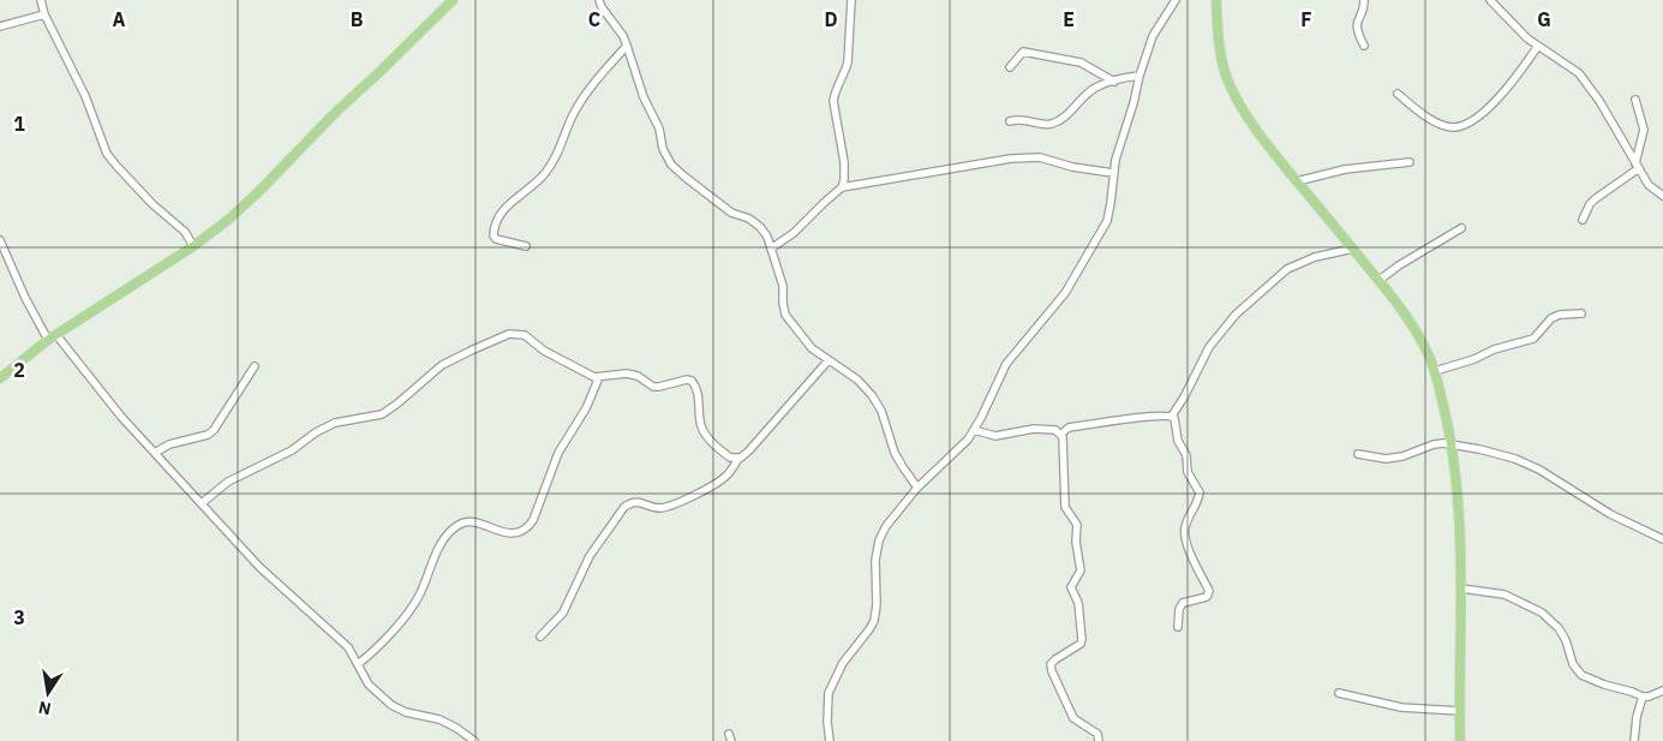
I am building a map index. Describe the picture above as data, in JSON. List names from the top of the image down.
{
  "north": "bottom",
  "grid": {
    "columns": [
      "A",
      "B",
      "C",
      "D",
      "E",
      "F",
      "G"
    ],
    "rows": ["1", "2", "3"]
  }
}
